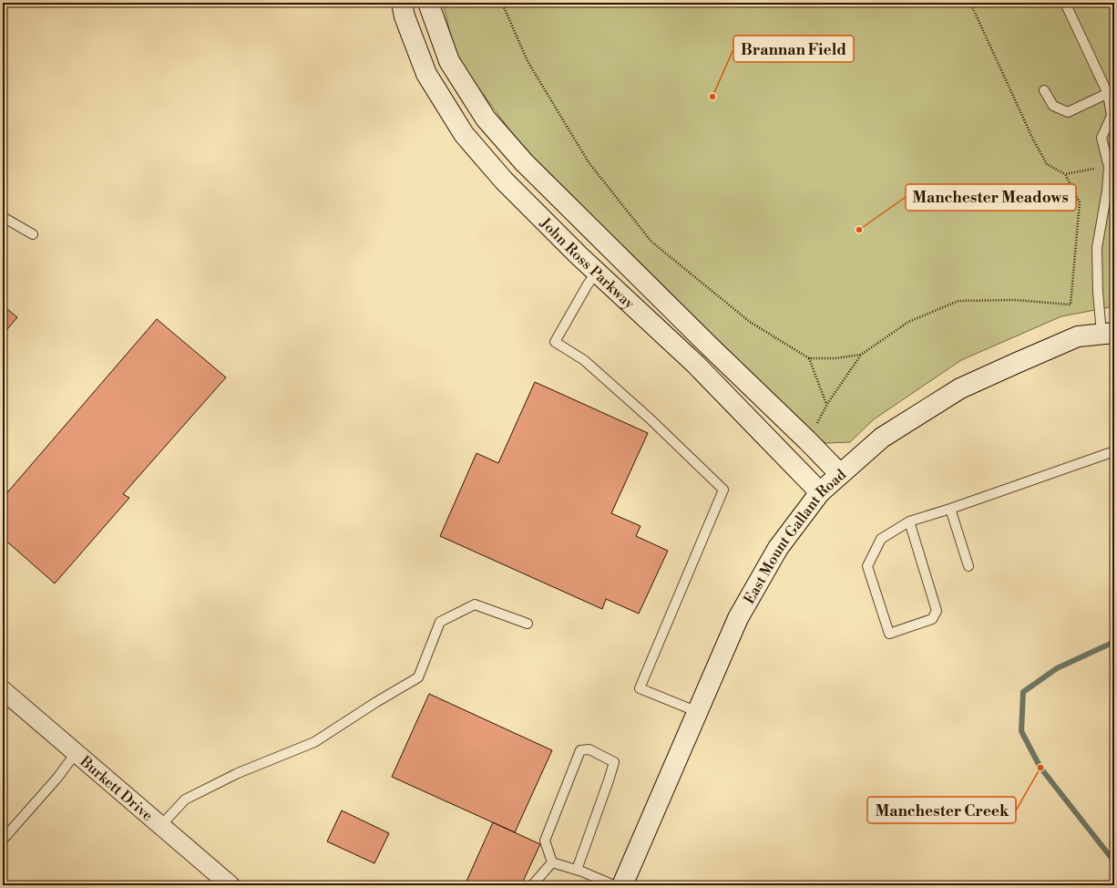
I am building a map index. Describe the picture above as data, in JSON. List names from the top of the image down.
{
  "streets": {
    "street": ["John Ross Parkway", "East Mount Gallant Road", "Burkett Drive"]
  },
  "crossings": [
    ["John Ross Parkway", "East Mount Gallant Road"]
  ],
  "places": ["Brannan Field", "Manchester Meadows", "Manchester Creek"]
}
